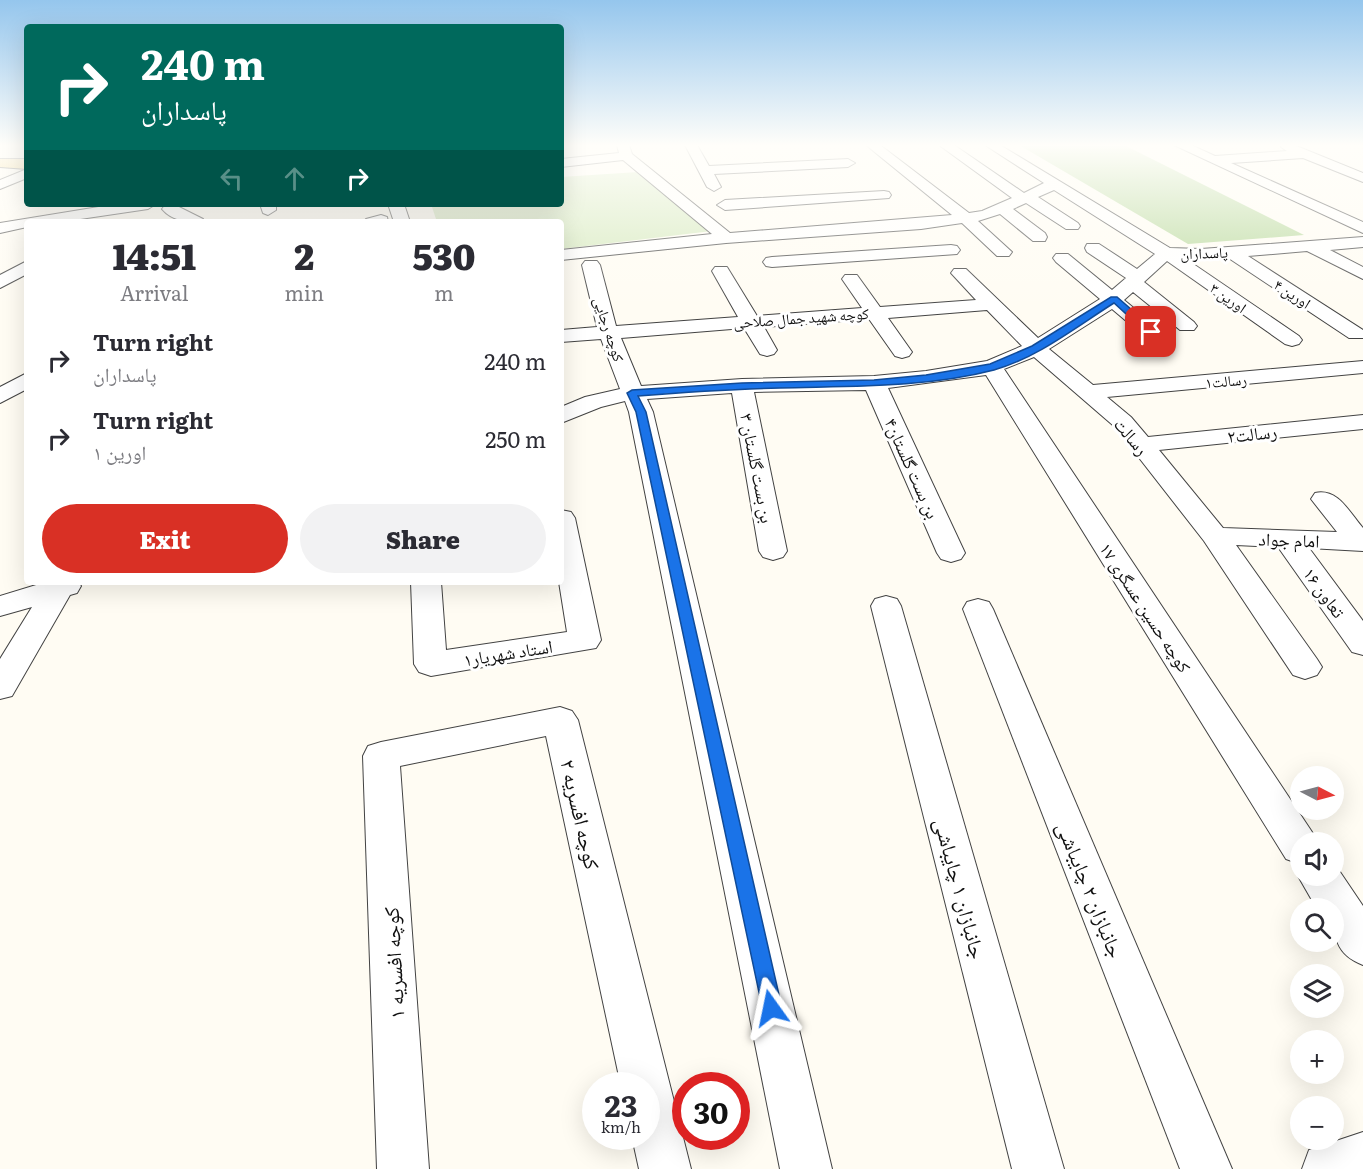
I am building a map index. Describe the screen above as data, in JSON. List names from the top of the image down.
{
  "streets": {
    "street": [
      "پاسداران",
      "اورین ۴",
      "اورین ۳",
      "کوچه شهید جمال صلاحی",
      "کوچه رجایی",
      "رسالت۱",
      "رسالت۲",
      "رسالت",
      "بن بست گلستان ۳",
      "بن بست گلستان۴",
      "امام جواد",
      "تعاون ۱۶",
      "کوچه حسین عسگری ۱۷",
      "استاد شهریار۱",
      "کوچه افسریه ۲",
      "جانبازان ۱ چایباشی",
      "جانبازان ۲ چایباشی",
      "کوچه افسریه ۱"
    ]
  },
  "crossings": [
    ["پاسداران", "اورین ۴"],
    ["پاسداران", "اورین ۳"],
    ["پاسداران", "کوچه رجایی"],
    ["پاسداران", "رسالت"],
    ["پاسداران", "بن بست گلستان ۳"],
    ["پاسداران", "بن بست گلستان۴"],
    ["پاسداران", "کوچه حسین عسگری ۱۷"],
    ["کوچه شهید جمال صلاحی", "کوچه رجایی"],
    ["کوچه شهید جمال صلاحی", "رسالت"],
    ["رسالت۱", "رسالت"],
    ["رسالت۲", "رسالت"],
    ["رسالت", "امام جواد"],
    ["امام جواد", "تعاون ۱۶"],
    ["کوچه افسریه ۲", "کوچه افسریه ۱"]
  ],
  "north": "right",
  "page": {
    "turn": ["240 m", "پاسداران"],
    "eta": [
      "14:51",
      "Arrival",
      "2",
      "min",
      "530",
      "m"
    ],
    "list": [
      {
        "name": "Turn right",
        "note": "پاسداران",
        "value": "240 m"
      },
      {
        "name": "Turn right",
        "note": "اورین ۱",
        "value": "250 m"
      }
    ],
    "buttons": ["Exit", "Share"],
    "map_buttons": ["+", "−"],
    "speed": "23 km/h",
    "limit": "30"
  }
}
